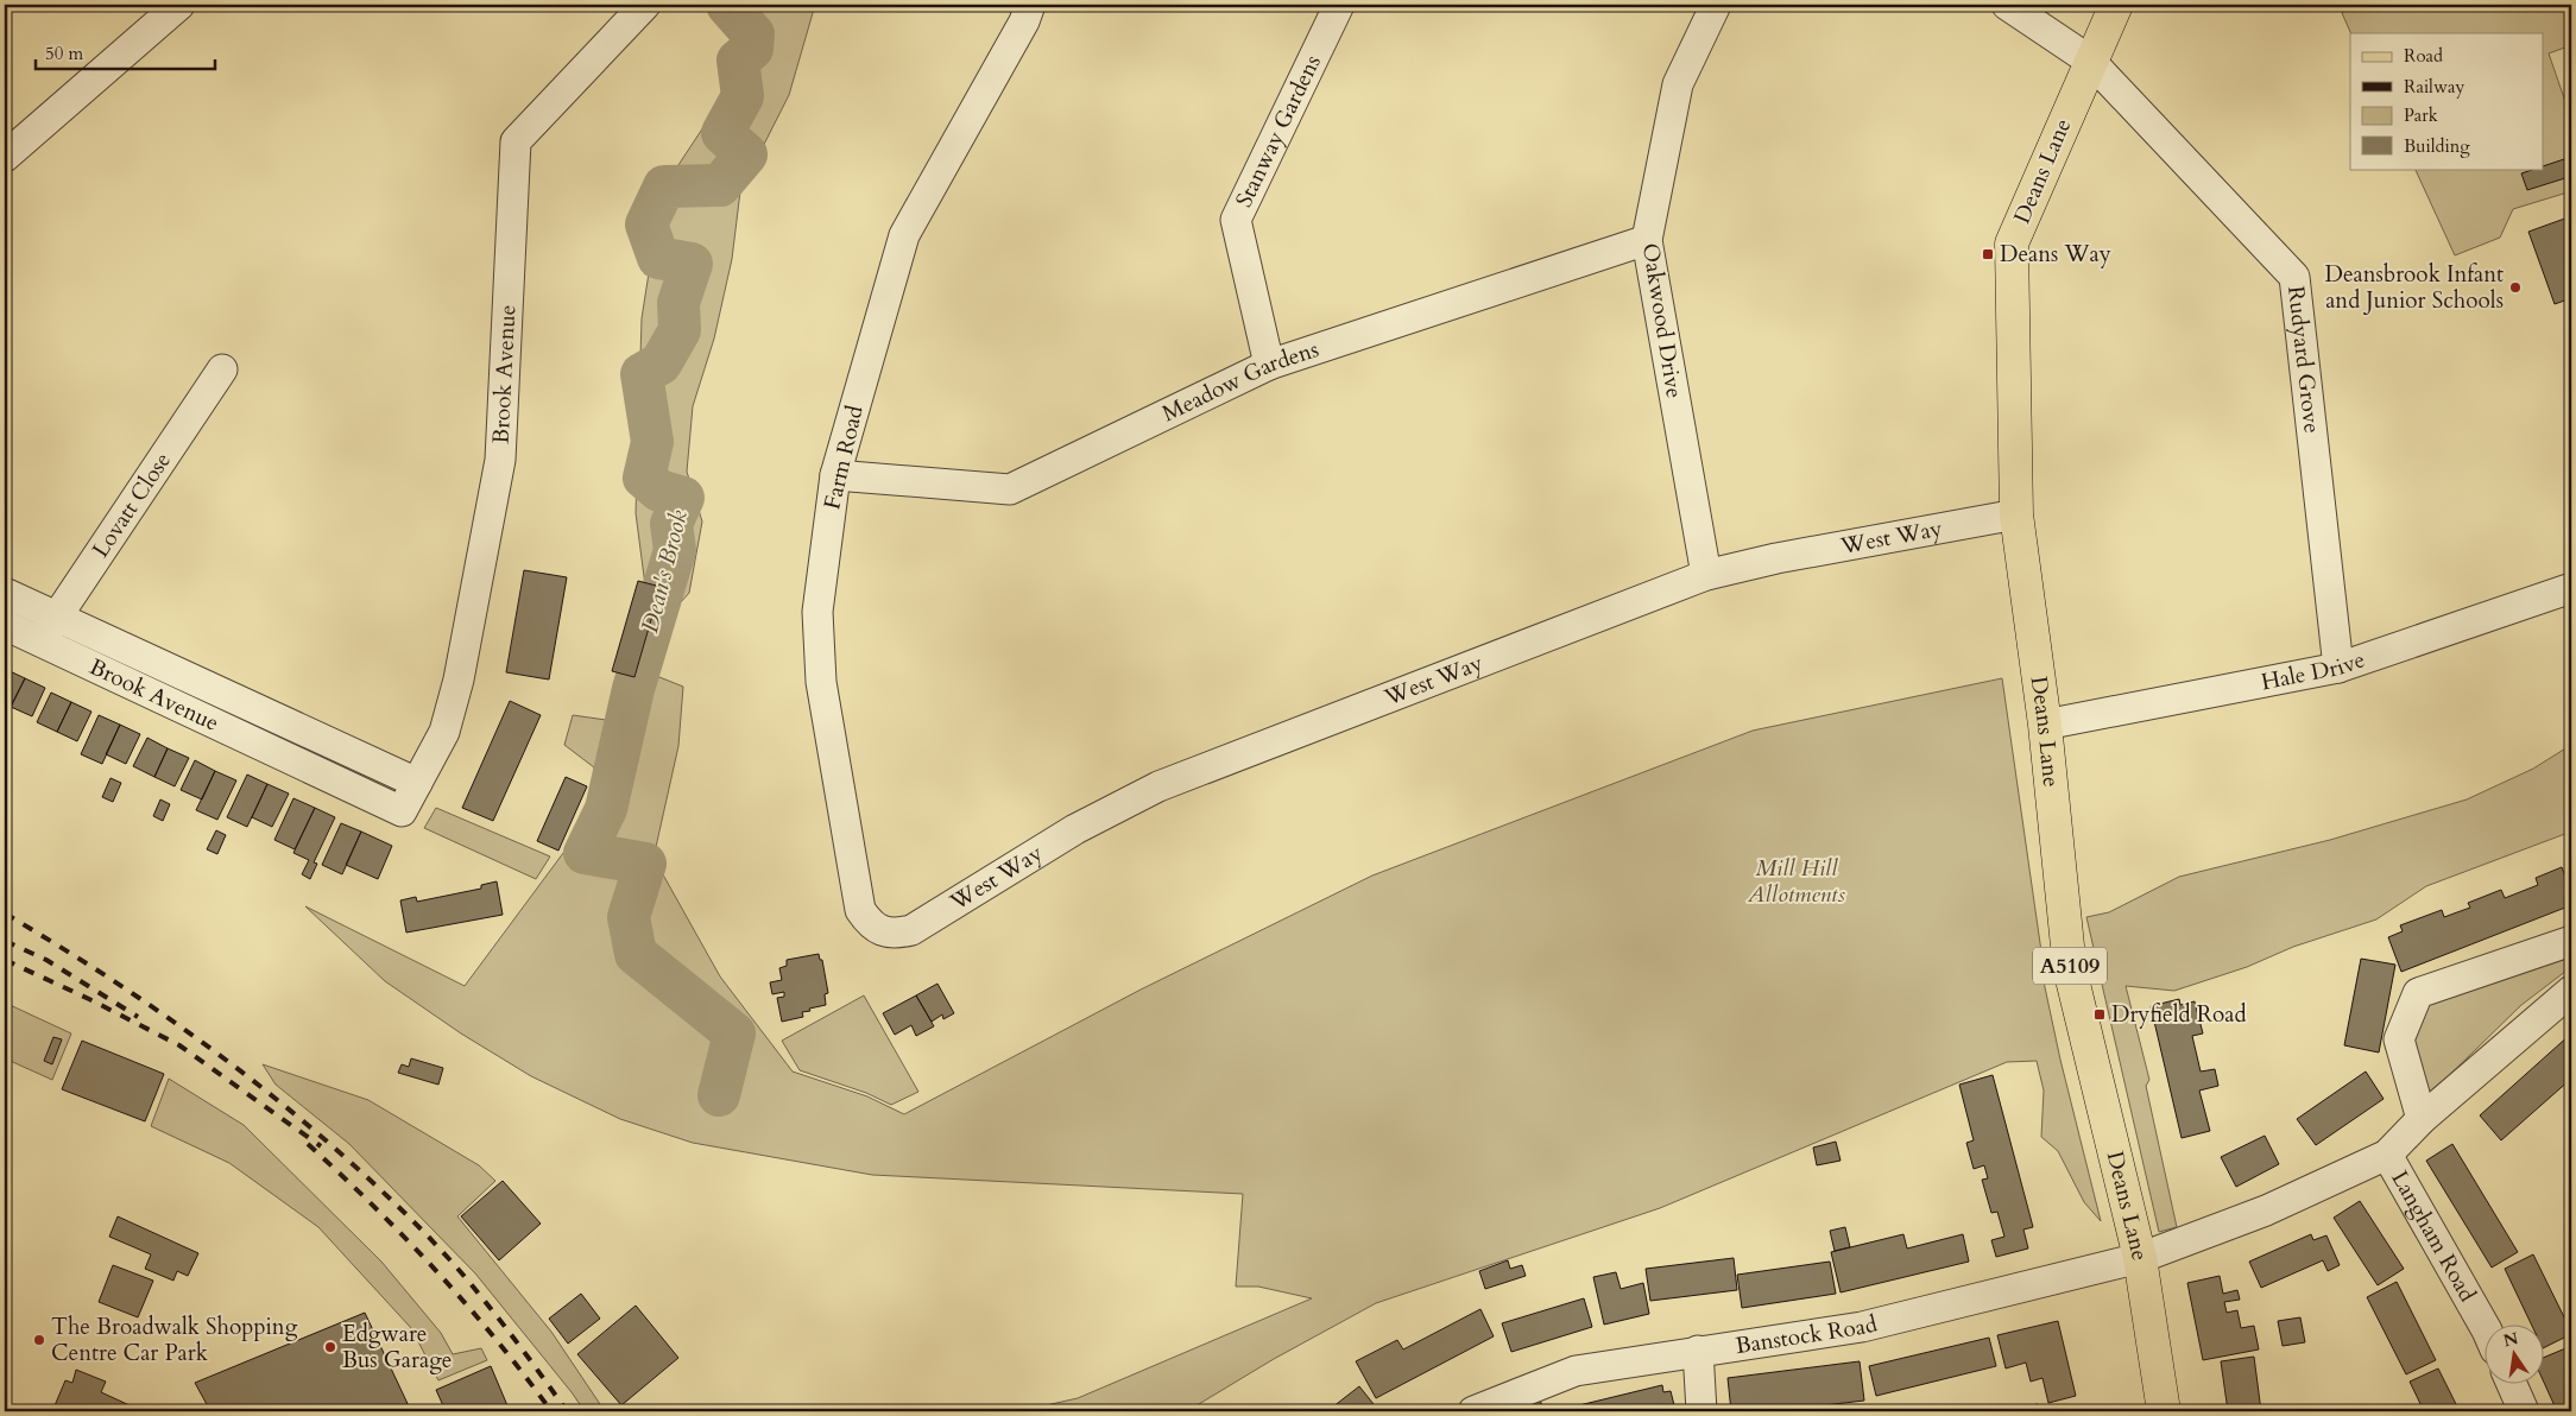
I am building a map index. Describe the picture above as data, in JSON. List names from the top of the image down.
{
  "streets": {
    "main road": ["Deans Lane", "A5109"],
    "street": [
      "Stanway Gardens",
      "Oakwood Drive",
      "Rudyard Grove",
      "Brook Avenue",
      "Meadow Gardens",
      "Farm Road",
      "Lovatt Close",
      "West Way",
      "Hale Drive",
      "Langham Road",
      "Banstock Road"
    ]
  },
  "crossings": [
    ["Stanway Gardens", "Meadow Gardens"],
    ["Deans Lane", "Rudyard Grove"],
    ["Deans Lane", "West Way"],
    ["Deans Lane", "Hale Drive"],
    ["Deans Lane", "Banstock Road"],
    ["Oakwood Drive", "Meadow Gardens"],
    ["Oakwood Drive", "West Way"],
    ["Rudyard Grove", "Hale Drive"],
    ["Brook Avenue", "Lovatt Close"],
    ["Meadow Gardens", "Farm Road"],
    ["Farm Road", "West Way"]
  ],
  "water": ["Dean's Brook"],
  "parks": ["Mill Hill Allotments"],
  "places": {
    "transit": ["Deans Way", "Dryfield Road"],
    "other": ["Deansbrook Infant and Junior Schools", "The Broadwalk Shopping Centre Car Park", "Edgware Bus Garage"]
  },
  "legend": [
    "Road",
    "Railway",
    "Park",
    "Building"
  ],
  "scale_bar": "50 m",
  "north": "top"
}
